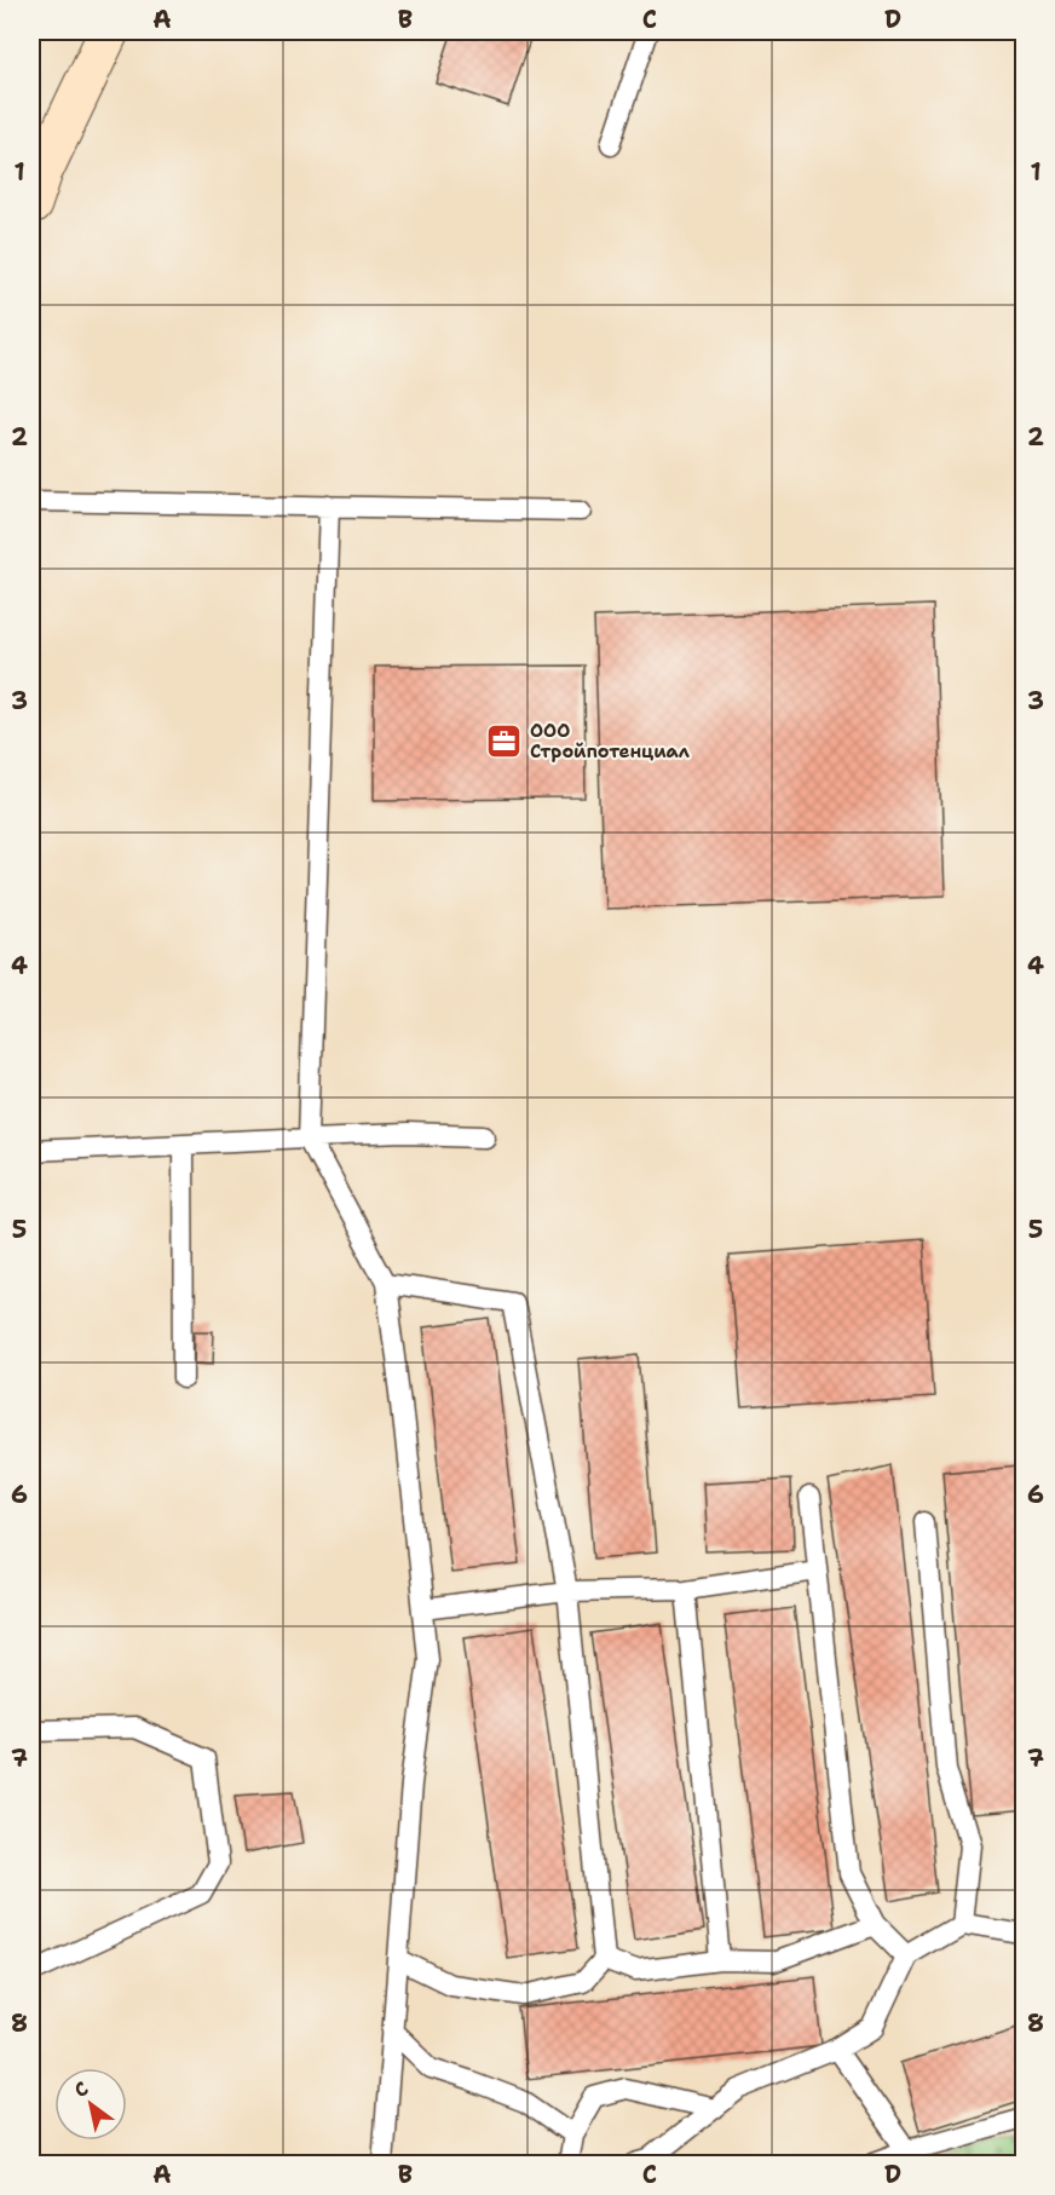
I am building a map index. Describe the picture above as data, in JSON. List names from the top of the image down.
{
  "places": {
    "office": ["ООО Стройпотенциал"]
  },
  "north": "top left",
  "grid": {
    "columns": [
      "A",
      "B",
      "C",
      "D"
    ],
    "rows": [
      "1",
      "2",
      "3",
      "4",
      "5",
      "6",
      "7",
      "8"
    ]
  }
}
